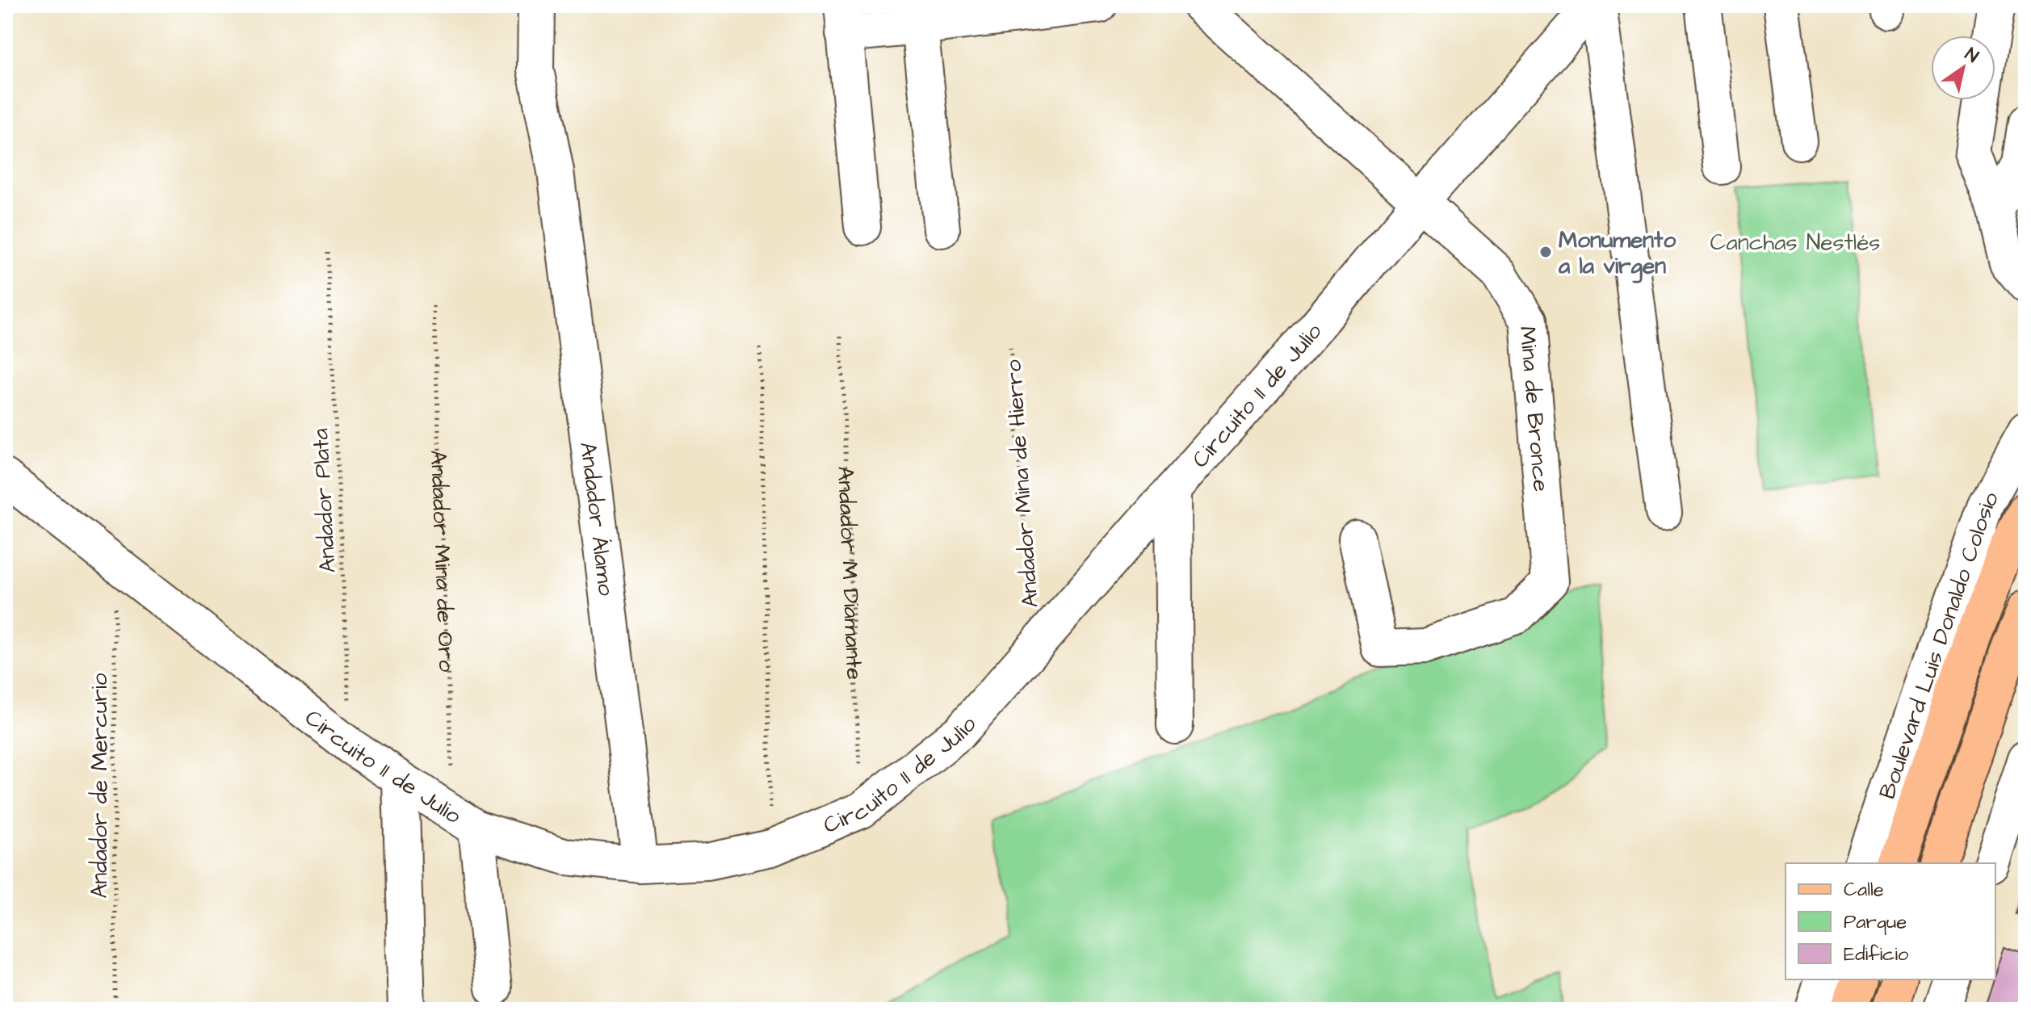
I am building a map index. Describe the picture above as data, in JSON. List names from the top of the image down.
{
  "streets": {
    "street": [
      "Circuito 11 de Julio",
      "Mina de Bronce",
      "Andador Álamo",
      "Boulevard Luis Donaldo Colosio"
    ],
    "path": [
      "Andador Mina de Hierro",
      "Andador Plata",
      "Andador Mina de Oro",
      "Andador M Diamante",
      "Andador de Mercurio"
    ]
  },
  "crossings": [
    ["Circuito 11 de Julio", "Mina de Bronce"],
    ["Circuito 11 de Julio", "Andador Plata"],
    ["Circuito 11 de Julio", "Andador Álamo"],
    ["Circuito 11 de Julio", "Andador Mina de Oro"],
    ["Circuito 11 de Julio", "Andador M Diamante"],
    ["Circuito 11 de Julio", "Andador de Mercurio"]
  ],
  "parks": ["Canchas Nestlés"],
  "places": ["Monumento a la virgen"],
  "legend": ["Calle", "Parque", "Edificio"],
  "north": "top right"
}
